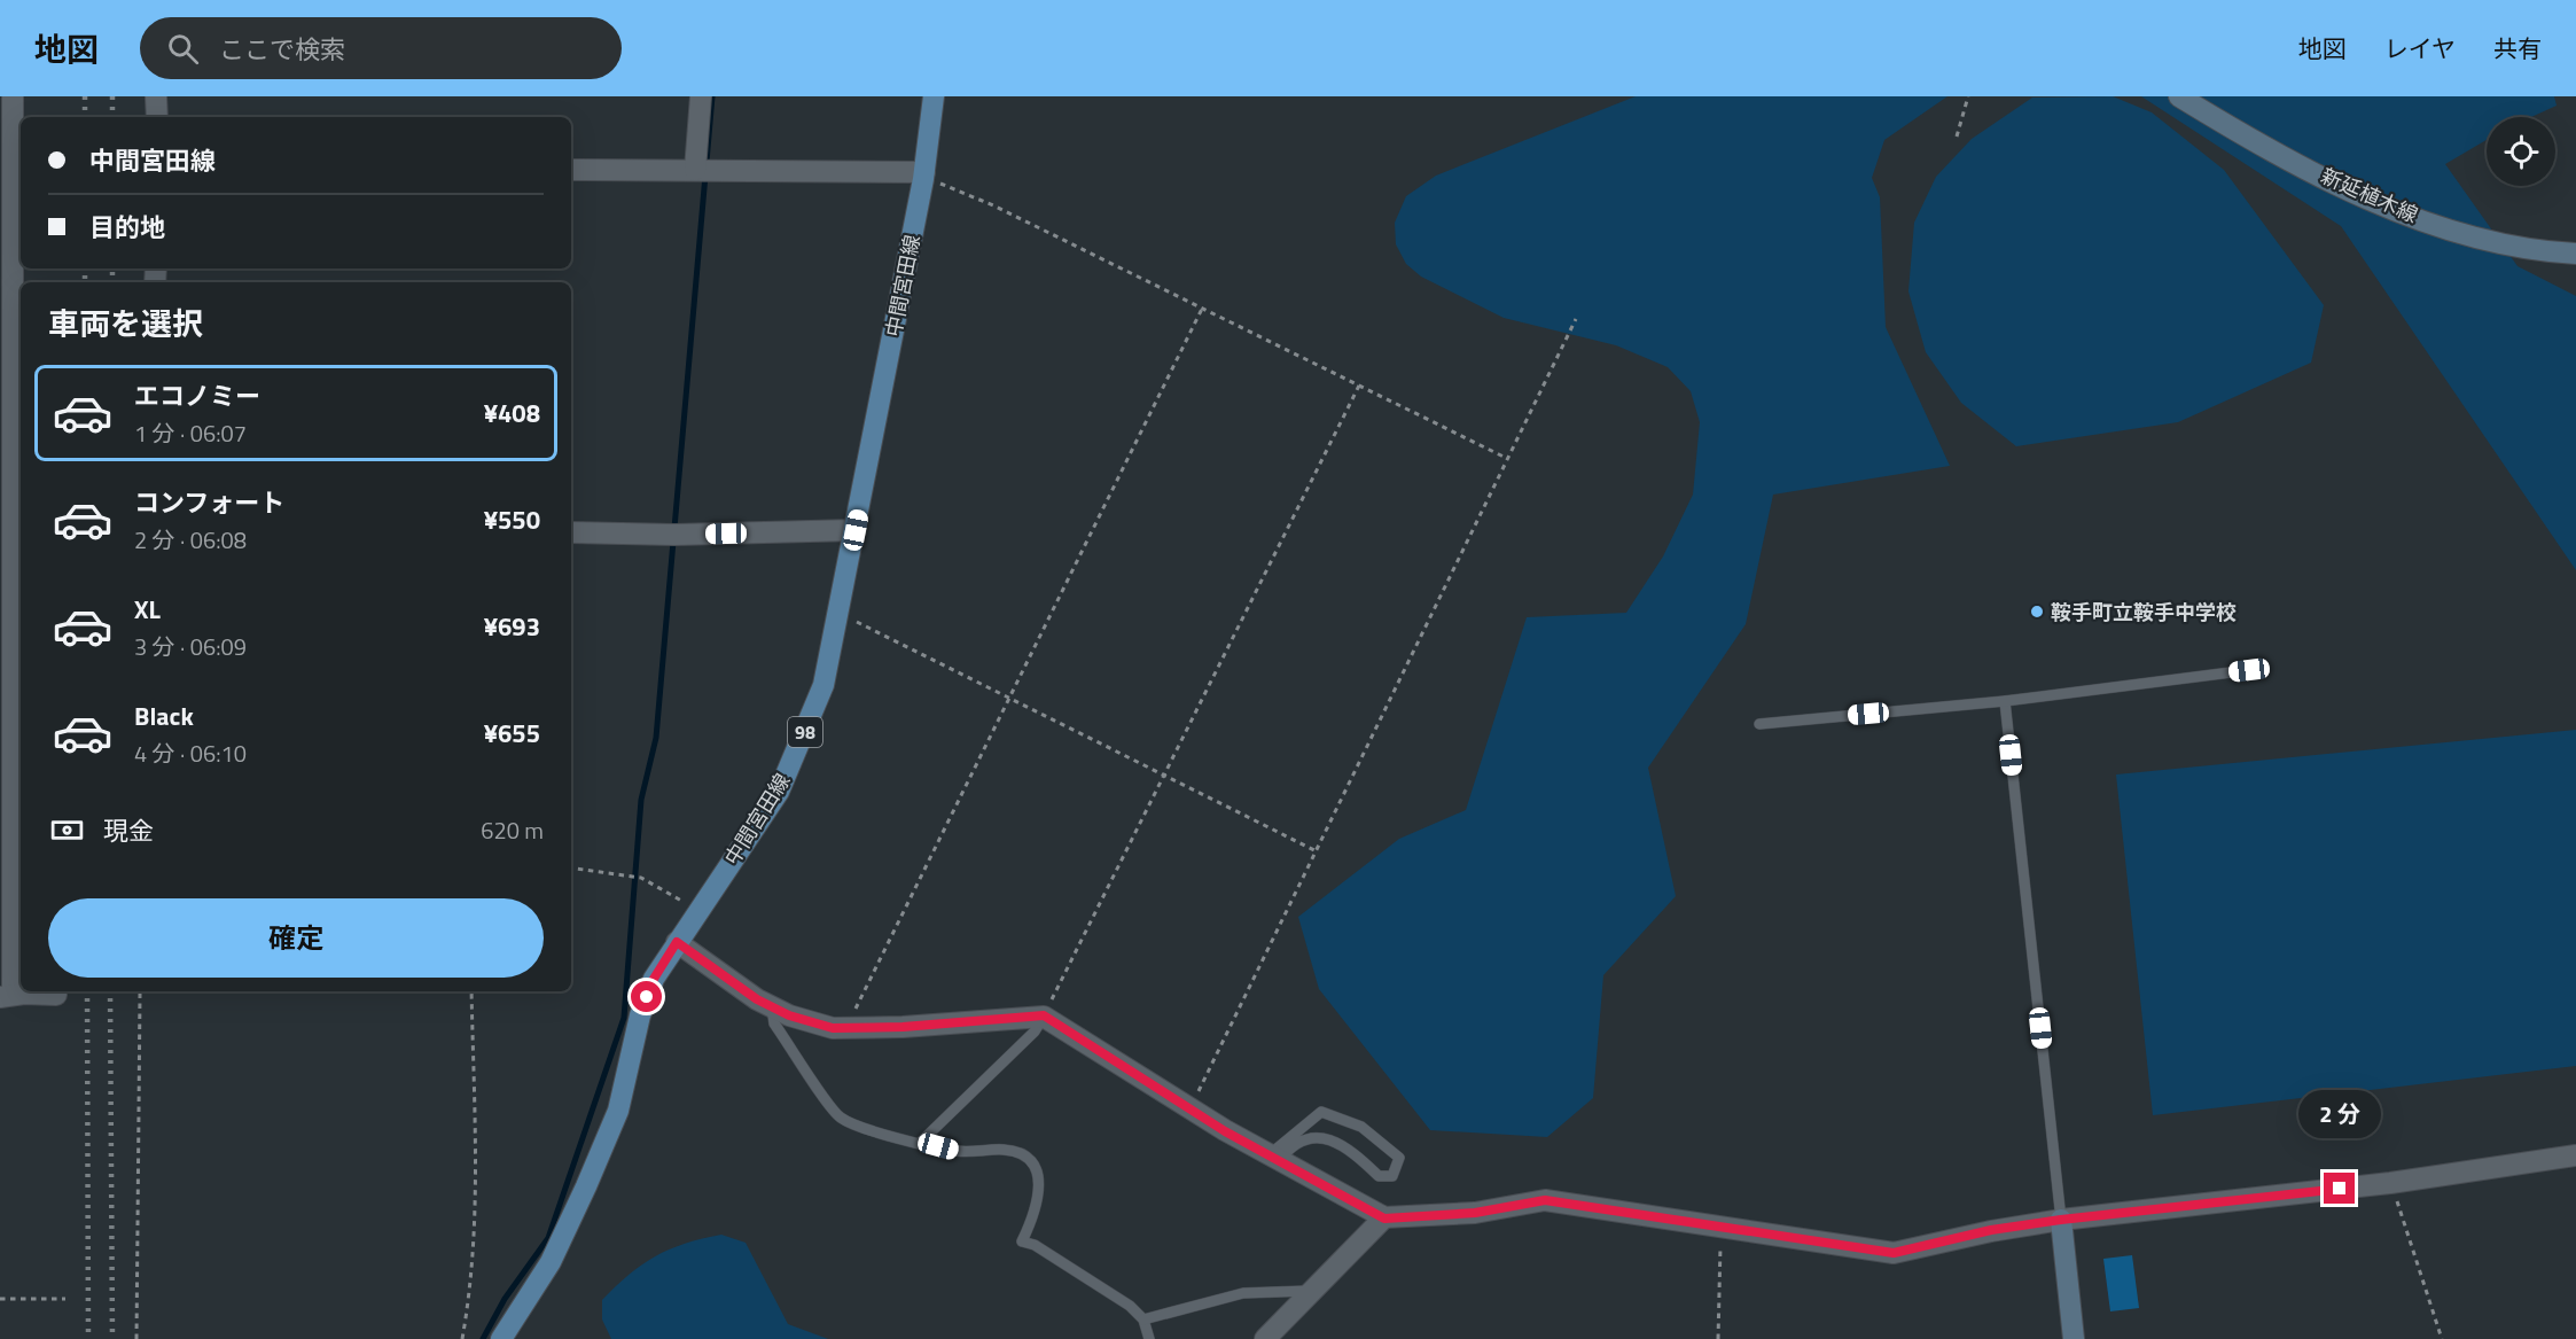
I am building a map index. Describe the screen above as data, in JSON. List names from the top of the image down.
{
  "streets": {
    "main road": ["新延植木線", "中間宮田線", "98"]
  },
  "places": ["鞍手町立鞍手中学校"],
  "page": {
    "header": "地図",
    "search": "ここで検索",
    "nav": ["地図", "レイヤ", "共有"],
    "banner": ["中間宮田線", "目的地"],
    "heading": "車両を選択",
    "list": [
      {
        "name": "エコノミー",
        "note": "1 分 · 06:07",
        "value": "¥408"
      },
      {
        "name": "コンフォート",
        "note": "2 分 · 06:08",
        "value": "¥550"
      },
      {
        "name": "XL",
        "note": "3 分 · 06:09",
        "value": "¥693"
      },
      {
        "name": "Black",
        "note": "4 分 · 06:10",
        "value": "¥655"
      }
    ],
    "pay": ["現金", "620 m"],
    "buttons": "確定",
    "bubble": "2 分"
  }
}
